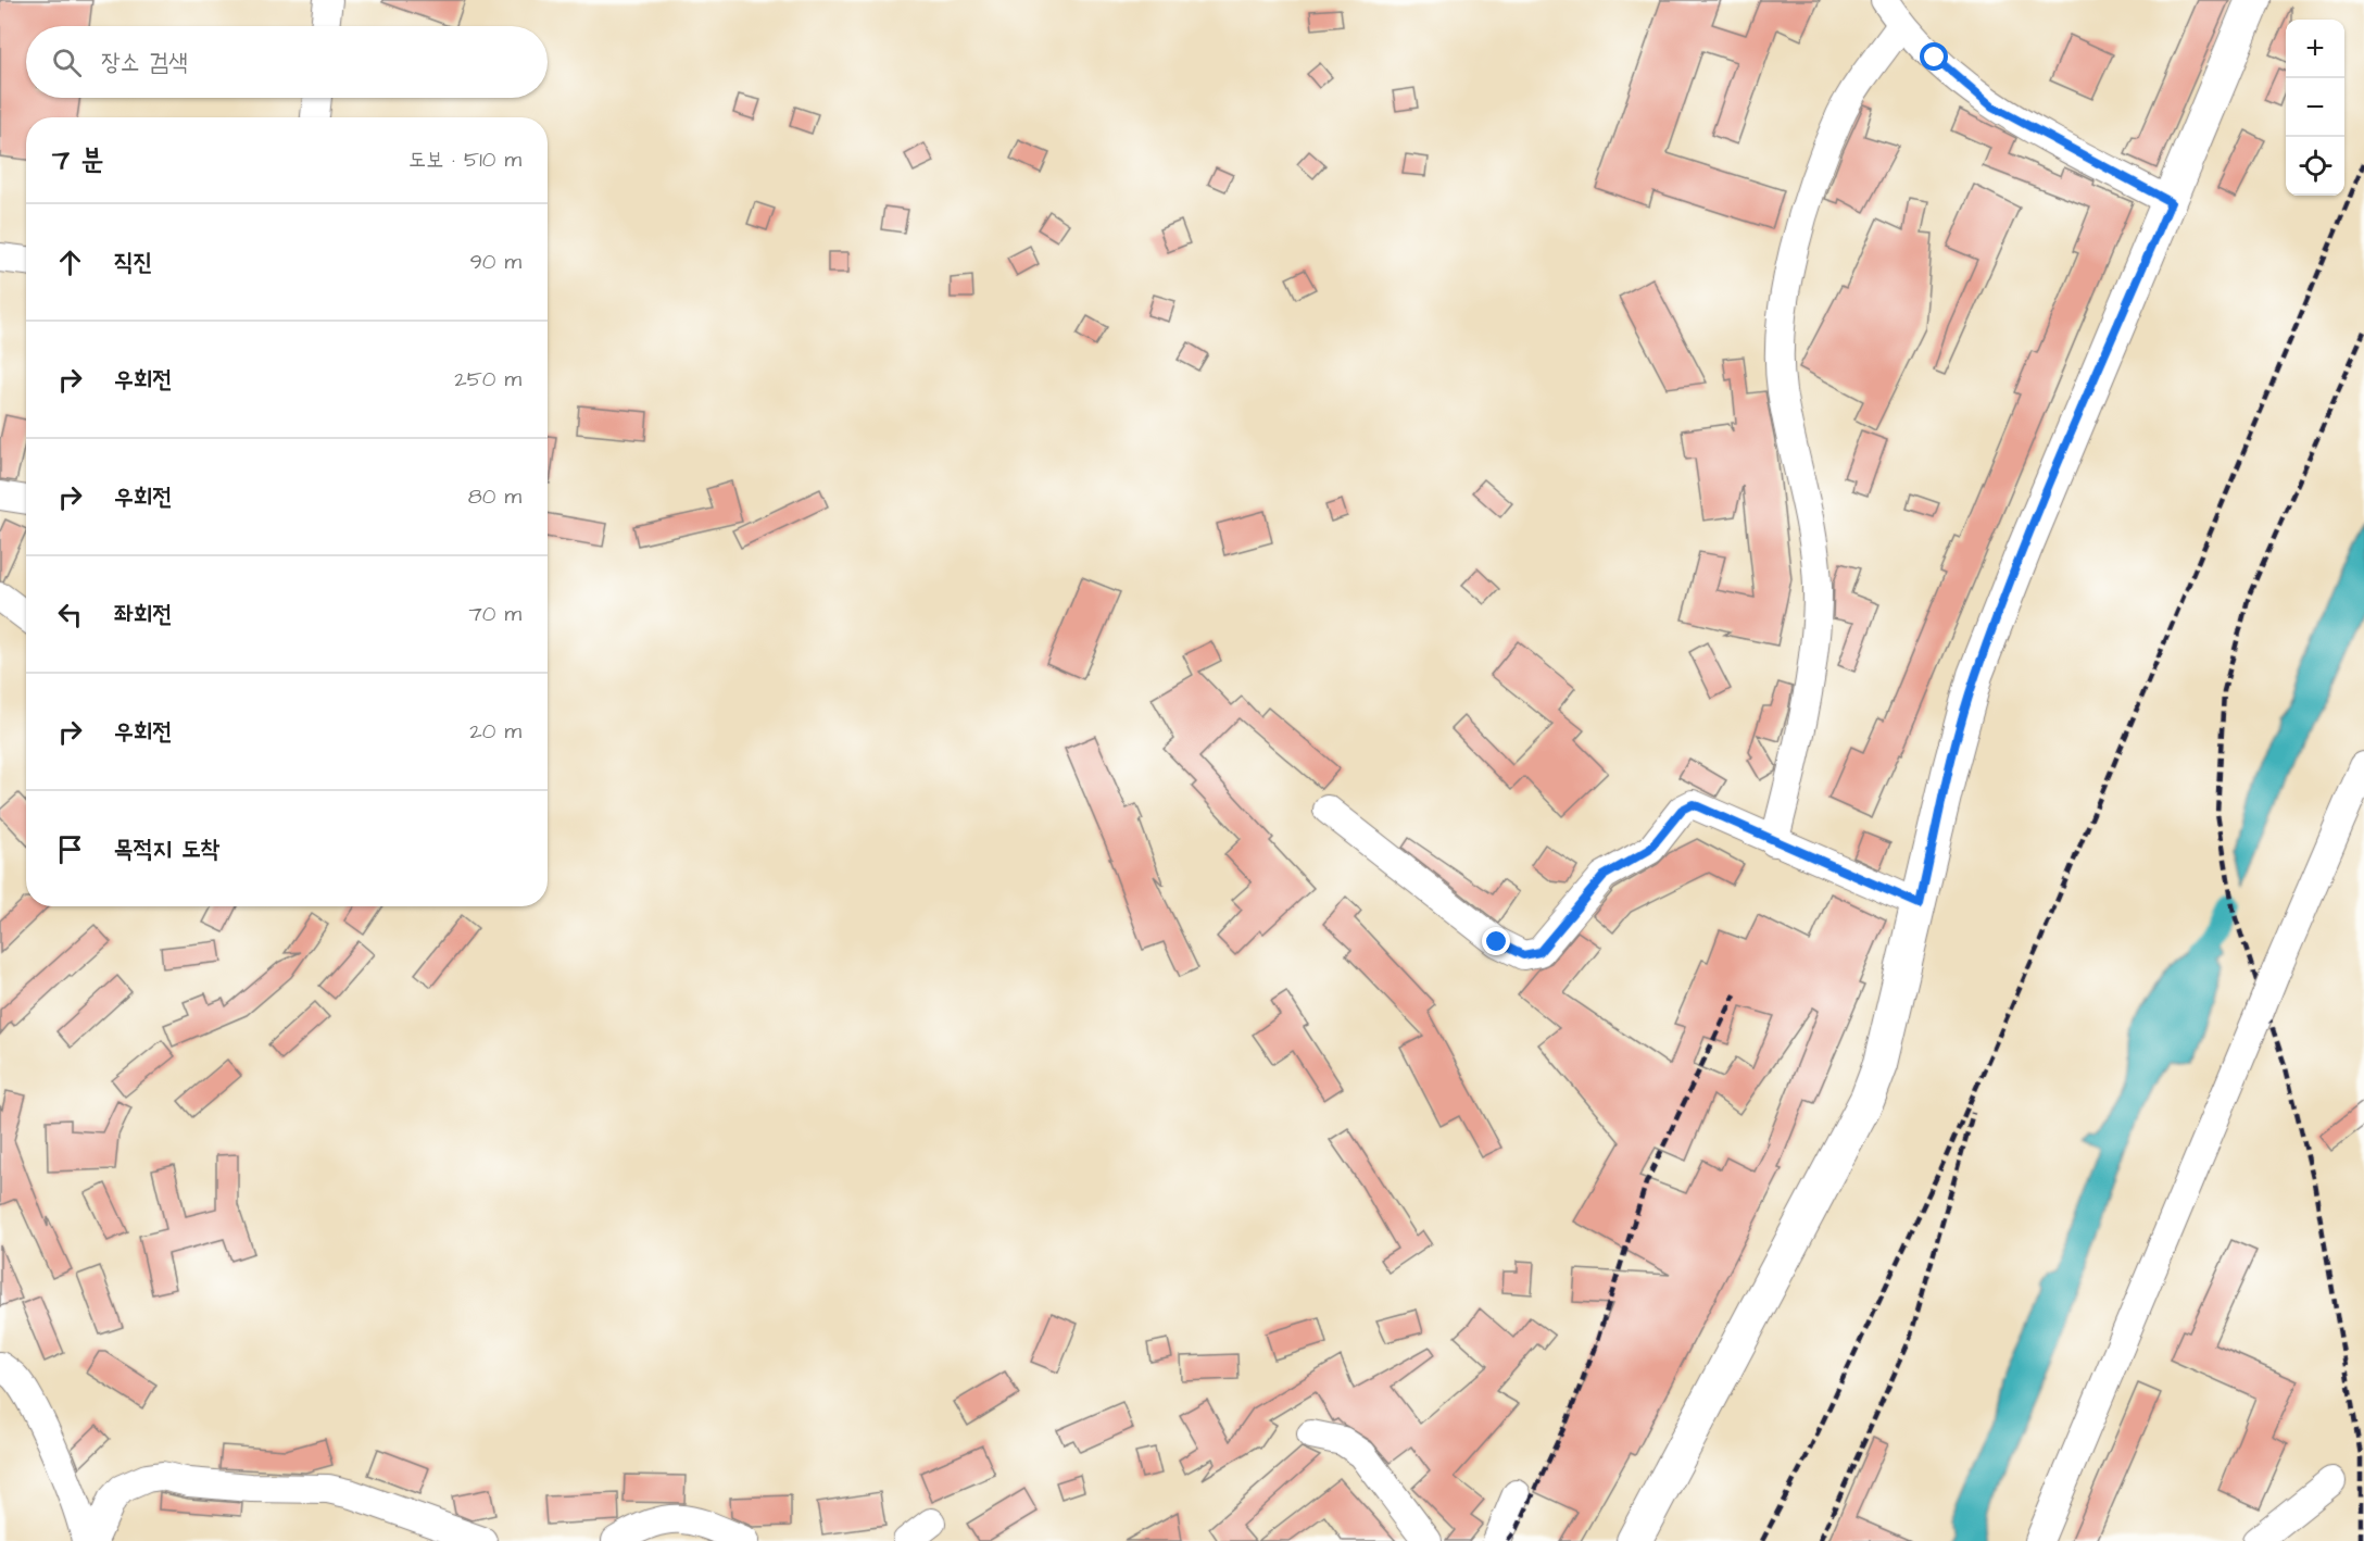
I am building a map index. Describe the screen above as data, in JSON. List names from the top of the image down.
{
  "page": {
    "map_buttons": ["+", "−"],
    "search": "장소 검색",
    "heading": ["7 분", "도보 · 510 m"],
    "list": [
      ["직진", "90 m"],
      ["우회전", "250 m"],
      ["우회전", "80 m"],
      ["좌회전", "70 m"],
      ["우회전", "20 m"],
      "목적지 도착"
    ]
  }
}
